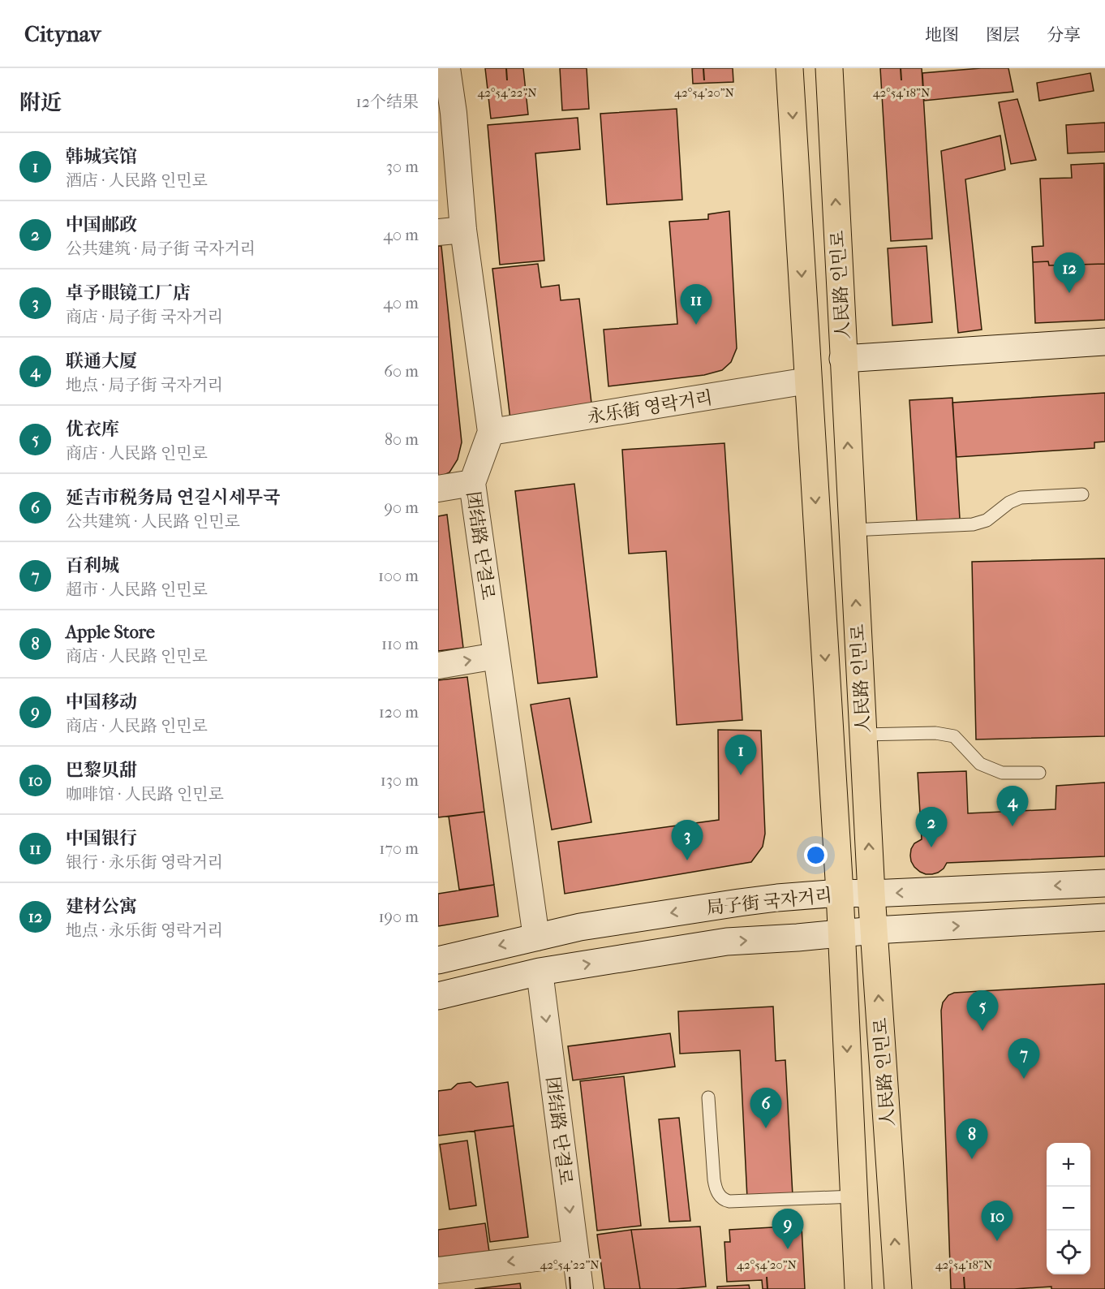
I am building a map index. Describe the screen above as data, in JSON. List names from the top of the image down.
{
  "streets": {
    "main road": ["人民路 인민로", "局子街 국자거리"],
    "street": ["永乐街 영락거리", "团结路 단결로"]
  },
  "crossings": [
    ["人民路 인민로", "永乐街 영락거리"],
    ["人民路 인민로", "局子街 국자거리"],
    ["永乐街 영락거리", "团结路 단결로"],
    ["团结路 단결로", "局子街 국자거리"]
  ],
  "page": {
    "header": "Citynav",
    "nav": ["地图", "图层", "分享"],
    "heading": ["附近", "12个结果"],
    "list": [
      {
        "mark": "1",
        "name": "韩城宾馆",
        "note": "酒店 · 人民路 인민로",
        "value": "30 m"
      },
      {
        "mark": "2",
        "name": "中国邮政",
        "note": "公共建筑 · 局子街 국자거리",
        "value": "40 m"
      },
      {
        "mark": "3",
        "name": "卓予眼镜工厂店",
        "note": "商店 · 局子街 국자거리",
        "value": "40 m"
      },
      {
        "mark": "4",
        "name": "联通大厦",
        "note": "地点 · 局子街 국자거리",
        "value": "60 m"
      },
      {
        "mark": "5",
        "name": "优衣库",
        "note": "商店 · 人民路 인민로",
        "value": "80 m"
      },
      {
        "mark": "6",
        "name": "延吉市税务局 연길시세무국",
        "note": "公共建筑 · 人民路 인민로",
        "value": "90 m"
      },
      {
        "mark": "7",
        "name": "百利城",
        "note": "超市 · 人民路 인민로",
        "value": "100 m"
      },
      {
        "mark": "8",
        "name": "Apple Store",
        "note": "商店 · 人民路 인민로",
        "value": "110 m"
      },
      {
        "mark": "9",
        "name": "中国移动",
        "note": "商店 · 人民路 인민로",
        "value": "120 m"
      },
      {
        "mark": "10",
        "name": "巴黎贝甜",
        "note": "咖啡馆 · 人民路 인민로",
        "value": "130 m"
      },
      {
        "mark": "11",
        "name": "中国银行",
        "note": "银行 · 永乐街 영락거리",
        "value": "170 m"
      },
      {
        "mark": "12",
        "name": "建材公寓",
        "note": "地点 · 永乐街 영락거리",
        "value": "190 m"
      }
    ],
    "pins": [
      "12",
      "11",
      "1",
      "4",
      "2",
      "3",
      "5",
      "7",
      "6",
      "8",
      "10",
      "9"
    ],
    "map_buttons": ["+", "−"]
  },
  "coordinates": ["42°54'22\"N", "42°54'20\"N", "42°54'18\"N"]
}
